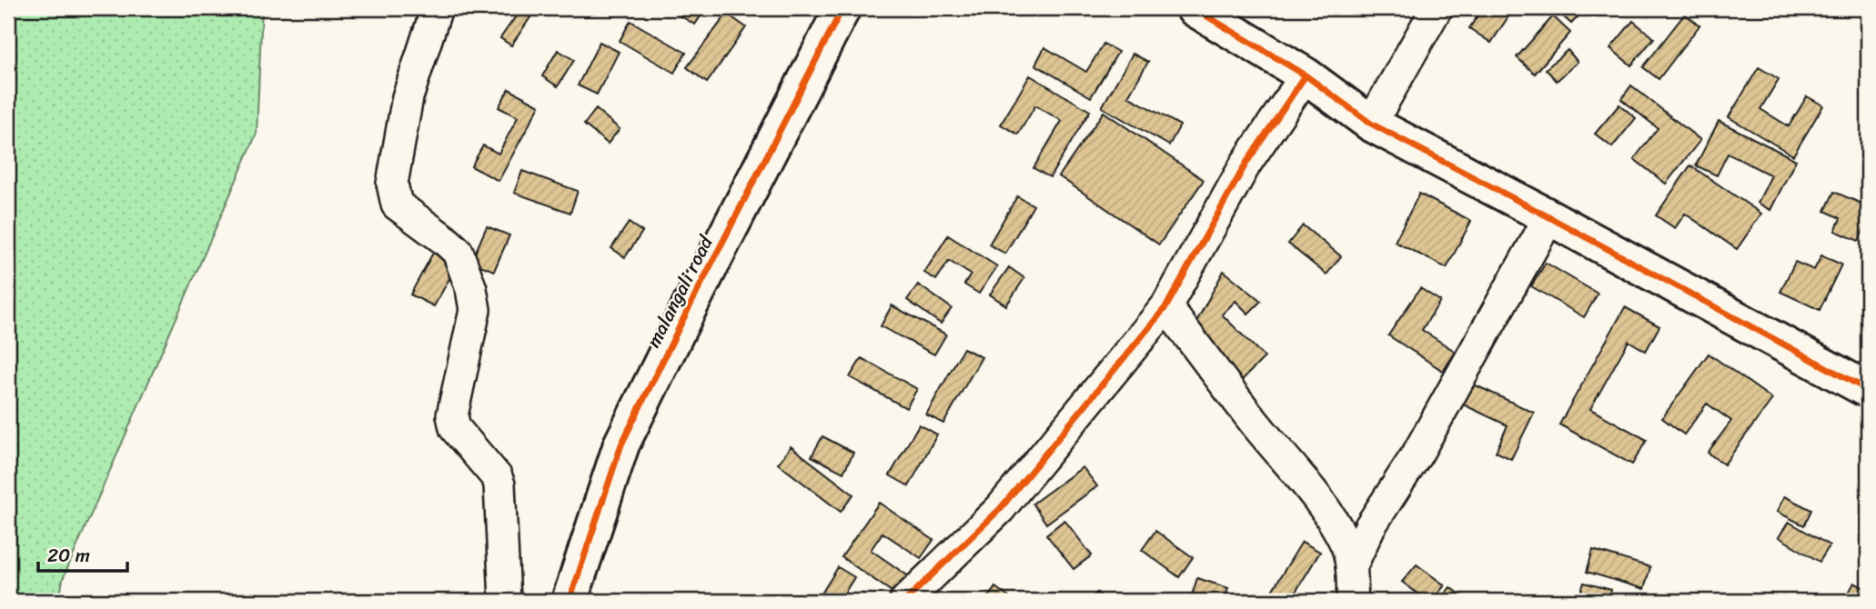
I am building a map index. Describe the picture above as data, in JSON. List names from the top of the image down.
{
  "streets": {
    "street": ["malangali road"]
  },
  "scale_bar": "20 m"
}
